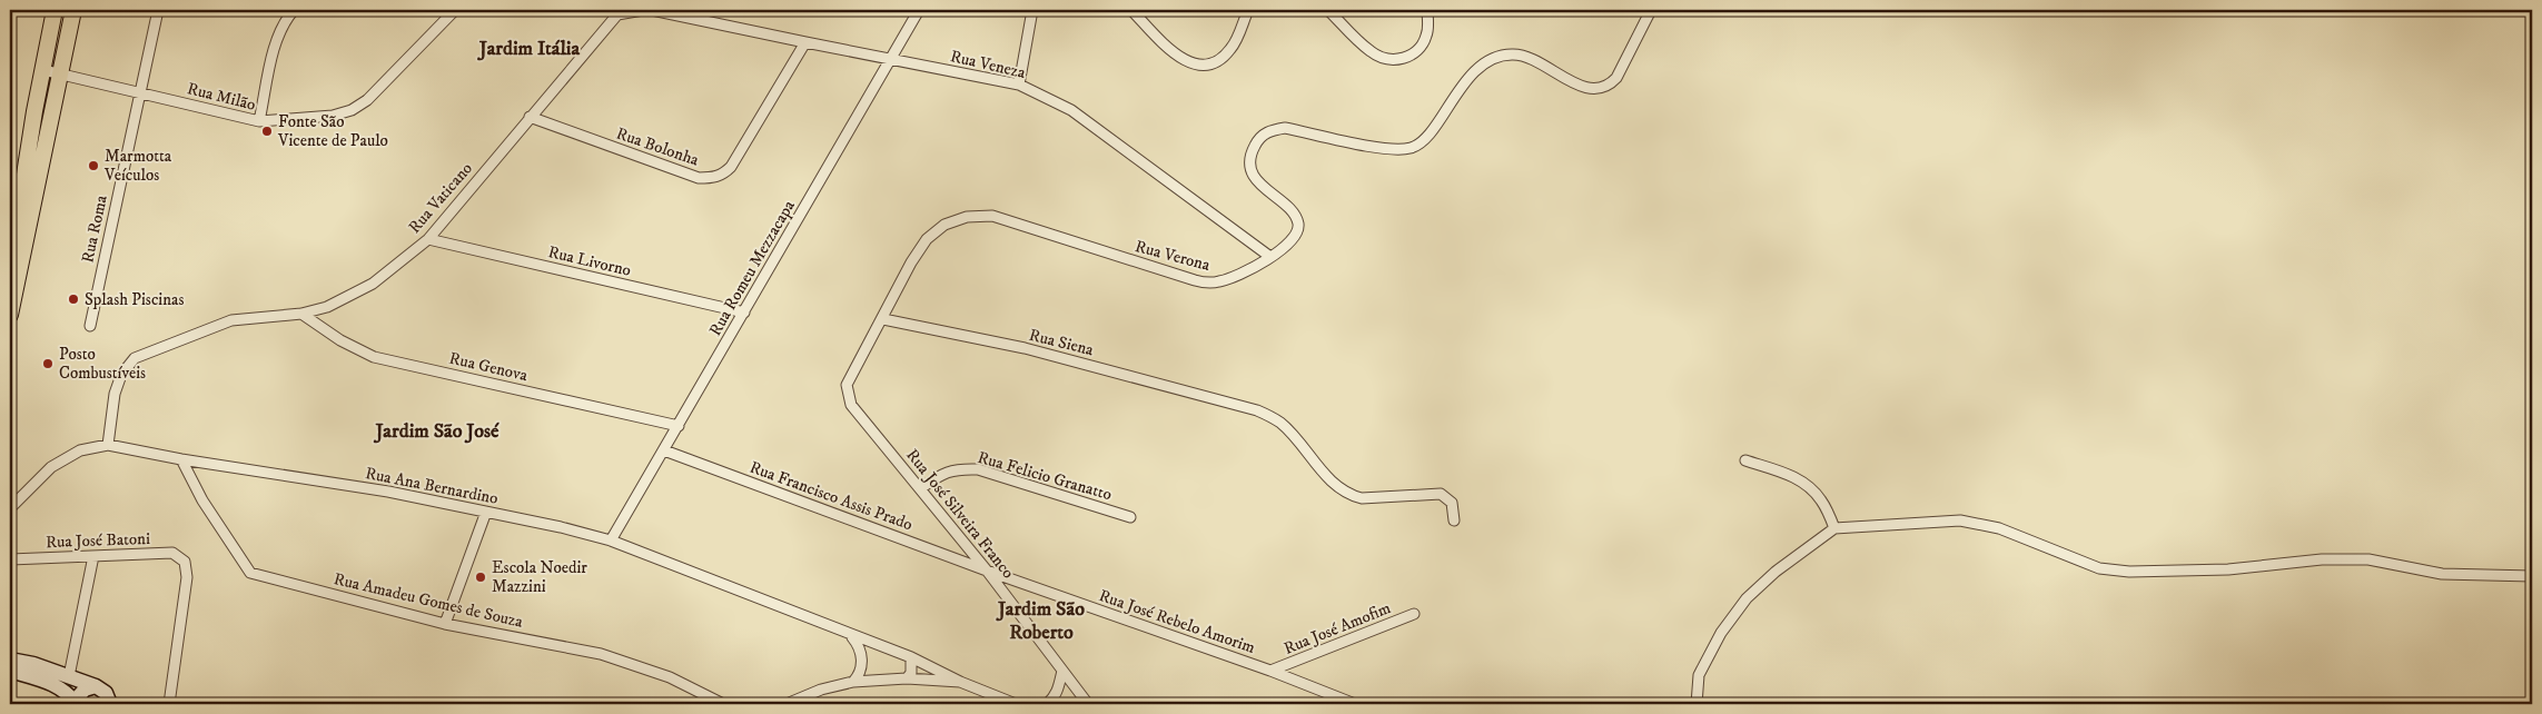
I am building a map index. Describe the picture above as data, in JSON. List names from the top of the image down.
{
  "streets": {
    "street": [
      "Rua Veneza",
      "Rua Milão",
      "Rua Bolonha",
      "Rua Vaticano",
      "Rua Roma",
      "Rua Verona",
      "Rua Livorno",
      "Rua Romeu Mezzacapa",
      "Rua Siena",
      "Rua Genova",
      "Rua Felicio Granatto",
      "Rua Ana Bernardino",
      "Rua Francisco Assis Prado",
      "Rua José Silveira Franco",
      "Rua José Batoni",
      "Rua Amadeu Gomes de Souza",
      "Rua José Rebelo Amorim",
      "Rua José Amofim"
    ]
  },
  "crossings": [
    ["Rua Veneza", "Rua Bolonha"],
    ["Rua Veneza", "Rua Verona"],
    ["Rua Veneza", "Rua Romeu Mezzacapa"],
    ["Rua Milão", "Rua Roma"],
    ["Rua Bolonha", "Rua Vaticano"],
    ["Rua Vaticano", "Rua Livorno"],
    ["Rua Vaticano", "Rua Genova"],
    ["Rua Vaticano", "Rua Ana Bernardino"],
    ["Rua Verona", "Rua Siena"],
    ["Rua Verona", "Rua José Silveira Franco"],
    ["Rua Livorno", "Rua Romeu Mezzacapa"],
    ["Rua Romeu Mezzacapa", "Rua Genova"],
    ["Rua Romeu Mezzacapa", "Rua Ana Bernardino"],
    ["Rua Romeu Mezzacapa", "Rua Francisco Assis Prado"],
    ["Rua Felicio Granatto", "Rua José Silveira Franco"],
    ["Rua Ana Bernardino", "Rua Amadeu Gomes de Souza"],
    ["Rua Francisco Assis Prado", "Rua José Silveira Franco"],
    ["Rua Francisco Assis Prado", "Rua José Rebelo Amorim"],
    ["Rua José Silveira Franco", "Rua José Rebelo Amorim"],
    ["Rua José Rebelo Amorim", "Rua José Amofim"]
  ],
  "districts": ["Jardim Itália", "Jardim São José", "Jardim São Roberto"],
  "places": [
    "Fonte São Vicente de Paulo",
    "Marmotta Veículos",
    "Splash Piscinas",
    "Posto Combustíveis",
    "Escola Noedir Mazzini"
  ]
}
